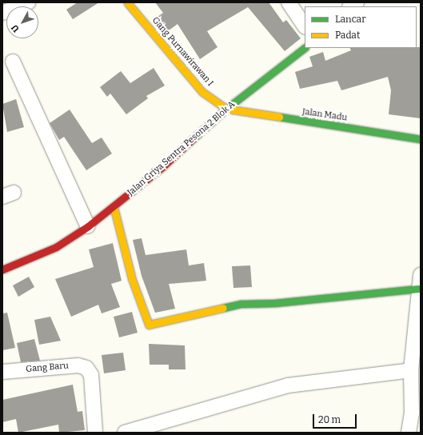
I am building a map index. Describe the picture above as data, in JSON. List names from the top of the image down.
{
  "streets": {
    "street": [
      "Gang Purnawirawan I",
      "Jalan Madu",
      "Jalan Griya Sentra Pesona 2 Blok A",
      "Gang Baru"
    ]
  },
  "crossings": [
    ["Gang Purnawirawan I", "Jalan Madu"],
    ["Gang Purnawirawan I", "Jalan Griya Sentra Pesona 2 Blok A"],
    ["Jalan Madu", "Jalan Griya Sentra Pesona 2 Blok A"]
  ],
  "legend": ["Lancar", "Padat"],
  "scale_bar": "20 m",
  "north": "bottom left"
}
